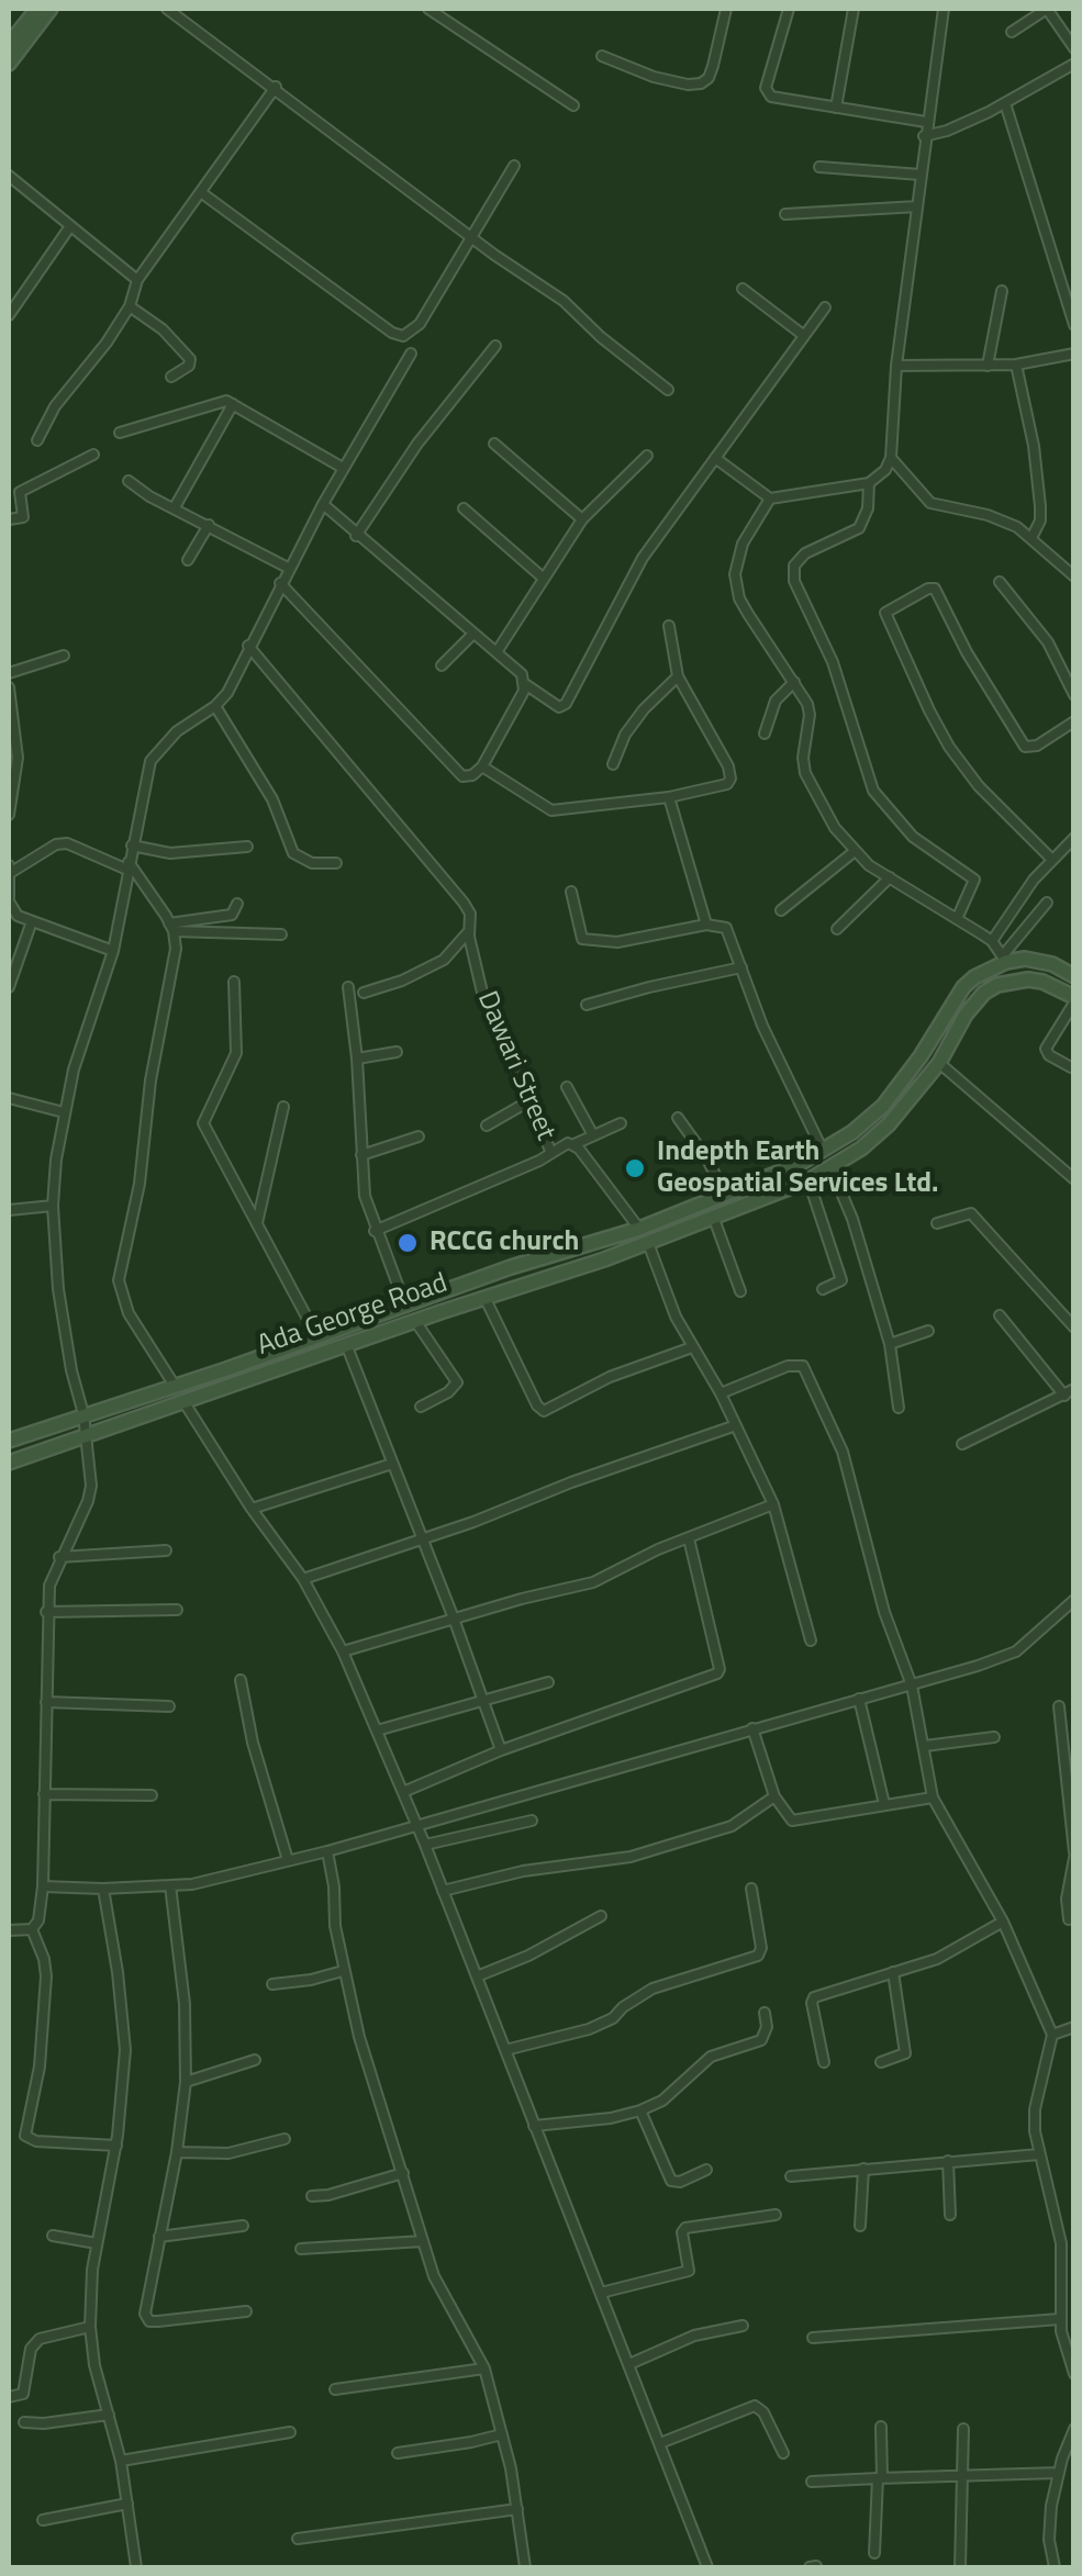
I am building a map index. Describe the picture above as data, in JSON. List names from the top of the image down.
{
  "streets": {
    "main road": ["Ada George Road"],
    "street": ["Dawari Street"]
  },
  "crossings": [
    ["Dawari Street", "Ada George Road"]
  ],
  "places": ["Indepth Earth Geospatial Services Ltd.", "RCCG church"]
}
